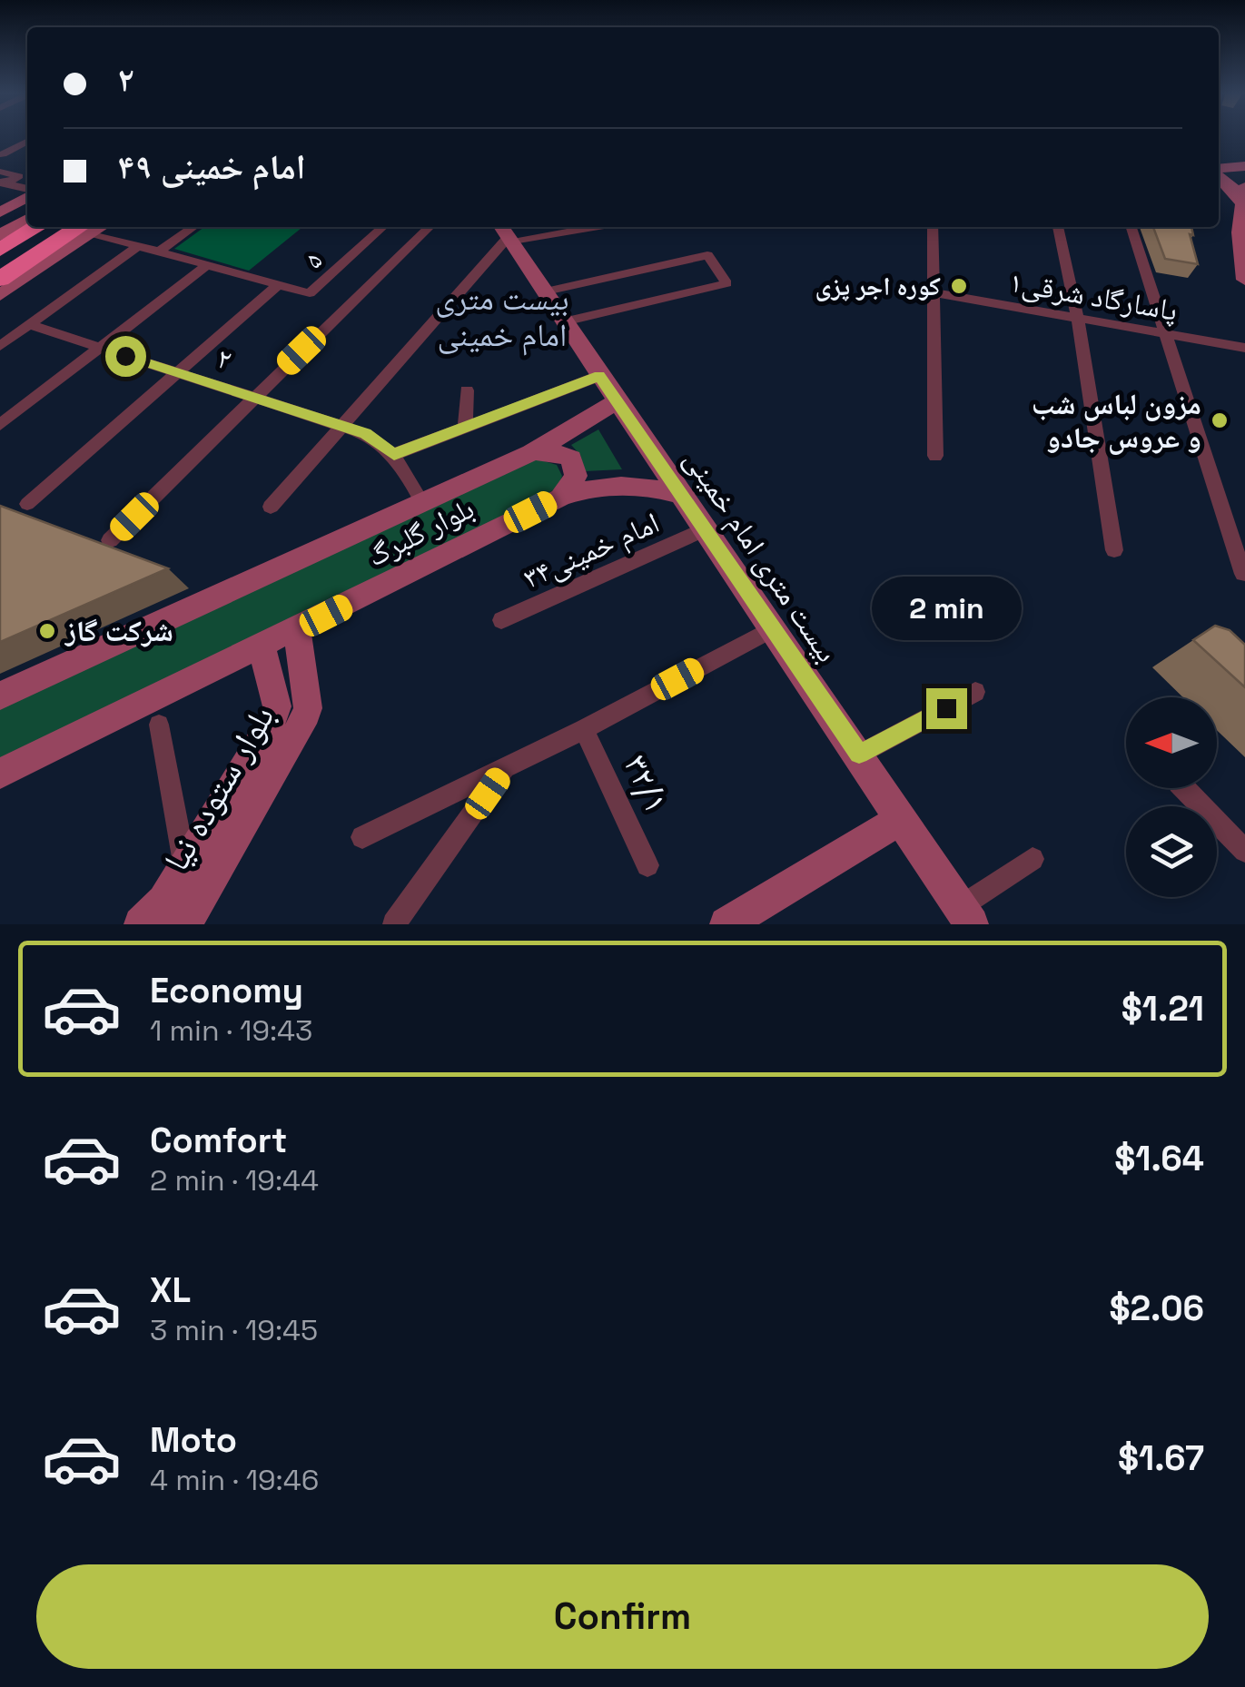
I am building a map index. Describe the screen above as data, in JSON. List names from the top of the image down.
{
  "streets": {
    "street": [
      "۵",
      "پاسارگاد شرقی۱",
      "۲",
      "بلوار گلبرگ",
      "امام خمینی۳۴",
      "بیست متری امام خمینی",
      "۳۲/۱",
      "بلوار ستوده نیا"
    ]
  },
  "crossings": [
    ["۲", "بلوار گلبرگ"],
    ["بلوار گلبرگ", "بیست متری امام خمینی"],
    ["بلوار گلبرگ", "بلوار ستوده نیا"],
    ["امام خمینی۳۴", "بیست متری امام خمینی"]
  ],
  "districts": ["بیست متری امام خمینی"],
  "places": ["کوره اجر پزی", "مزون لباس شب و عروس جادو", "شرکت گاز"],
  "north": "left",
  "page": {
    "banner": ["۲", "امام خمینی ۴۹"],
    "bubble": "2 min",
    "list": [
      {
        "name": "Economy",
        "note": "1 min · 19:43",
        "value": "$1.21"
      },
      {
        "name": "Comfort",
        "note": "2 min · 19:44",
        "value": "$1.64"
      },
      {
        "name": "XL",
        "note": "3 min · 19:45",
        "value": "$2.06"
      },
      {
        "name": "Moto",
        "note": "4 min · 19:46",
        "value": "$1.67"
      }
    ],
    "buttons": "Confirm"
  }
}
